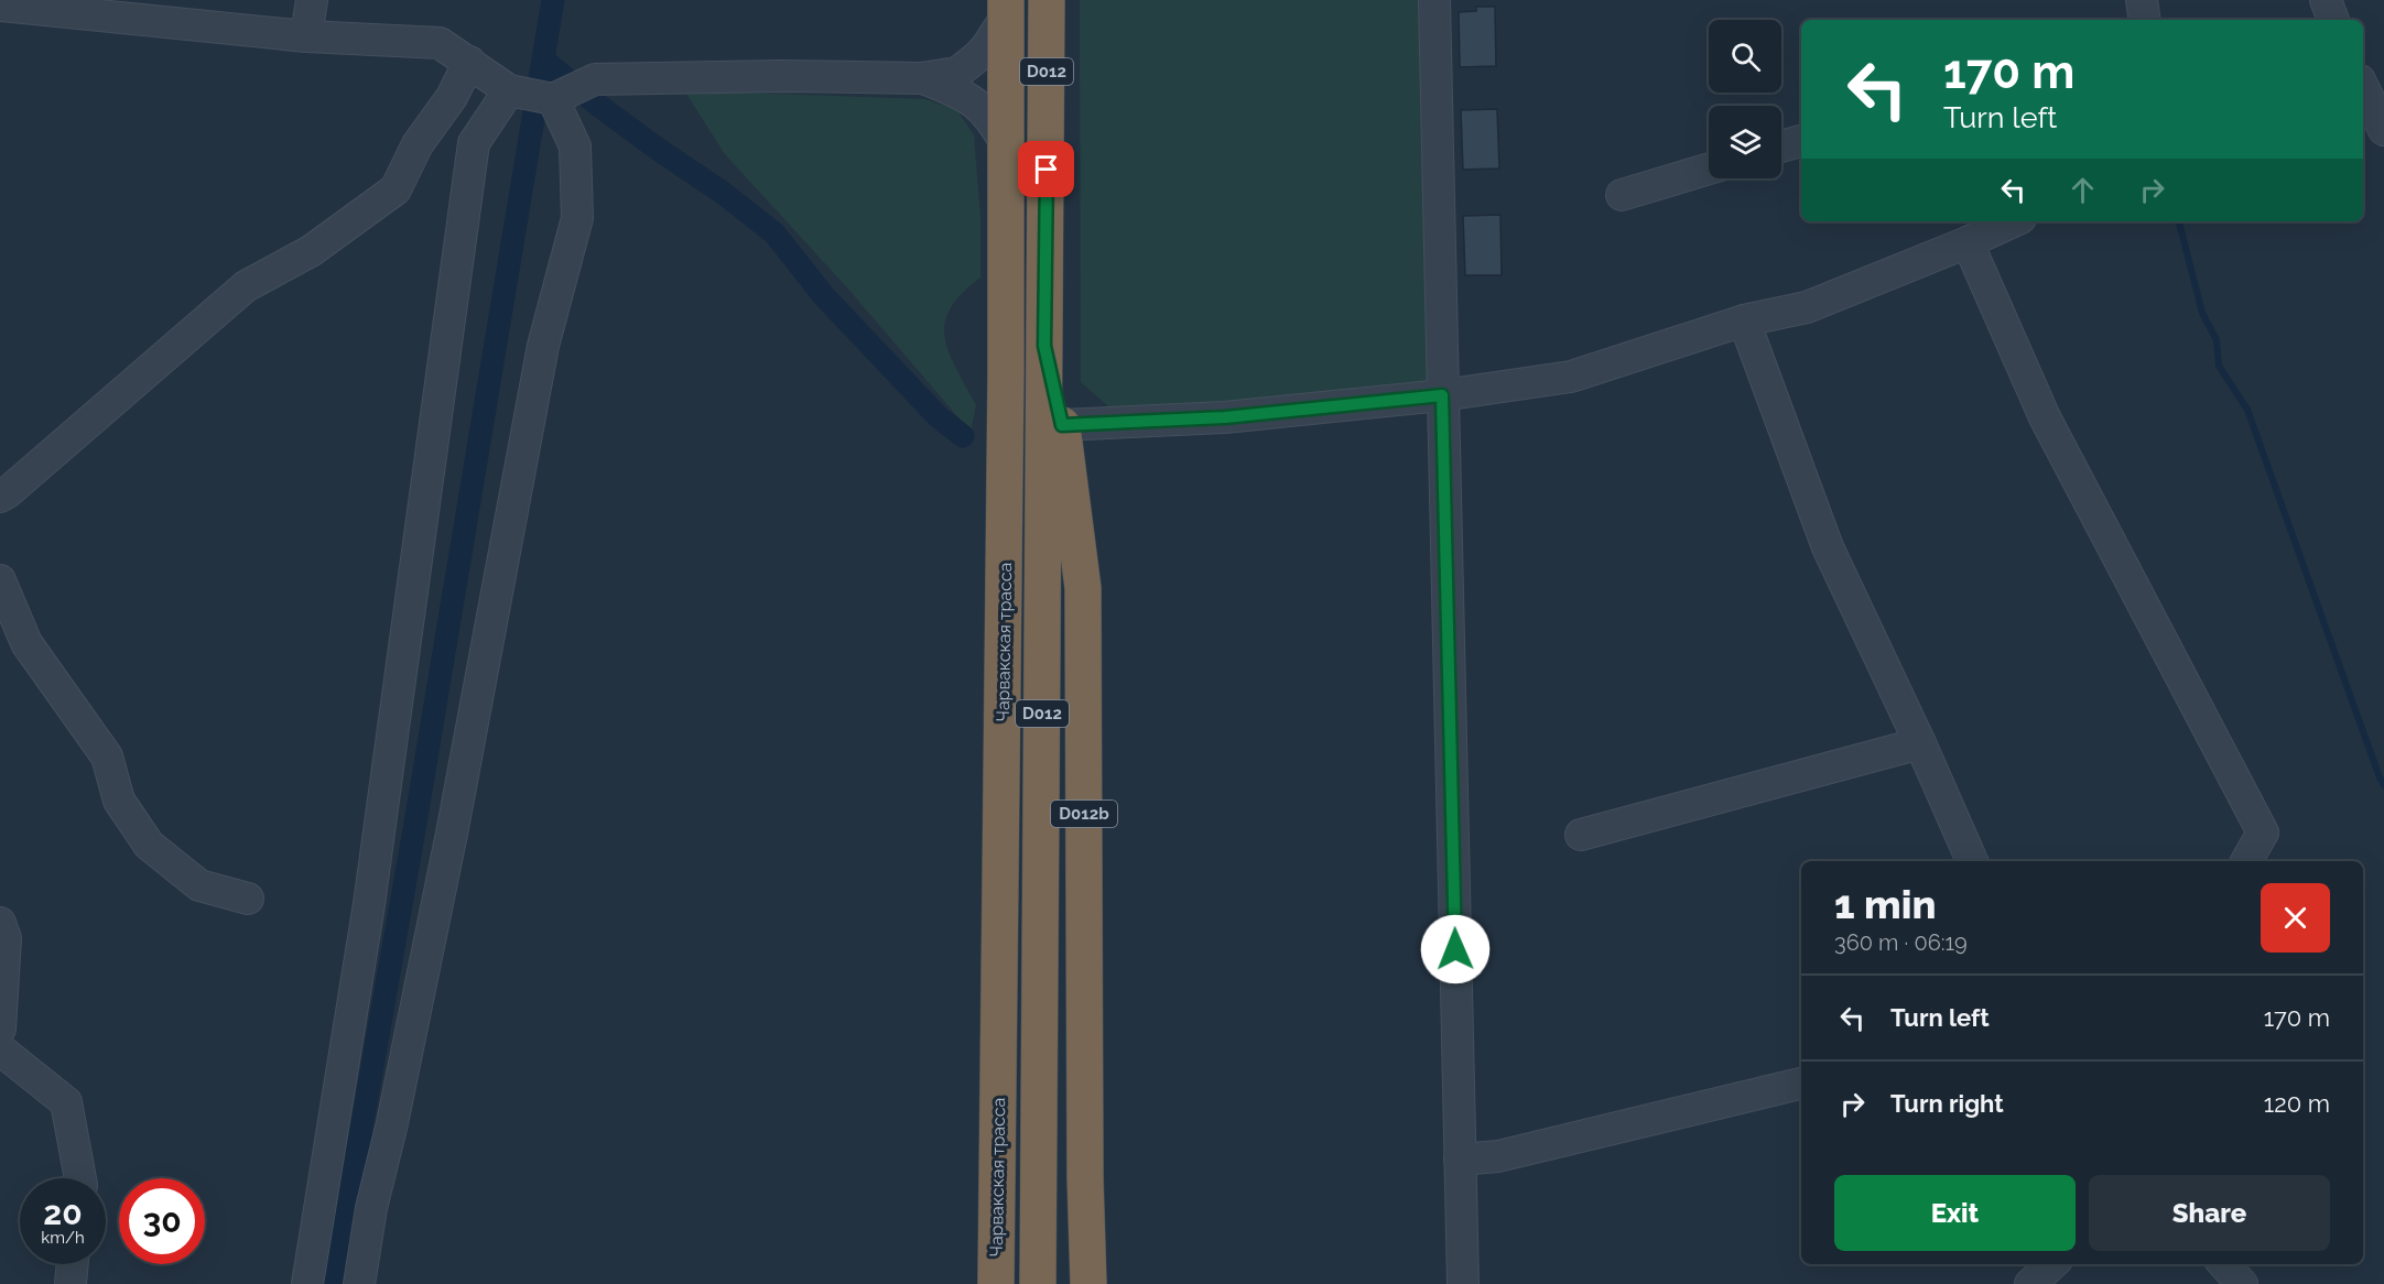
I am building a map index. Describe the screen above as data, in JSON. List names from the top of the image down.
{
  "streets": {
    "highway": ["D012", "Чарвакская трасса", "D012b"]
  },
  "crossings": [
    ["D012", "D012b"]
  ],
  "page": {
    "turn": ["170 m", "Turn left"],
    "heading": ["1 min", "360 m · 06:19"],
    "list": [
      {
        "name": "Turn left",
        "value": "170 m"
      },
      {
        "name": "Turn right",
        "value": "120 m"
      }
    ],
    "buttons": ["Exit", "Share"],
    "speed": "20 km/h",
    "limit": "30"
  }
}
